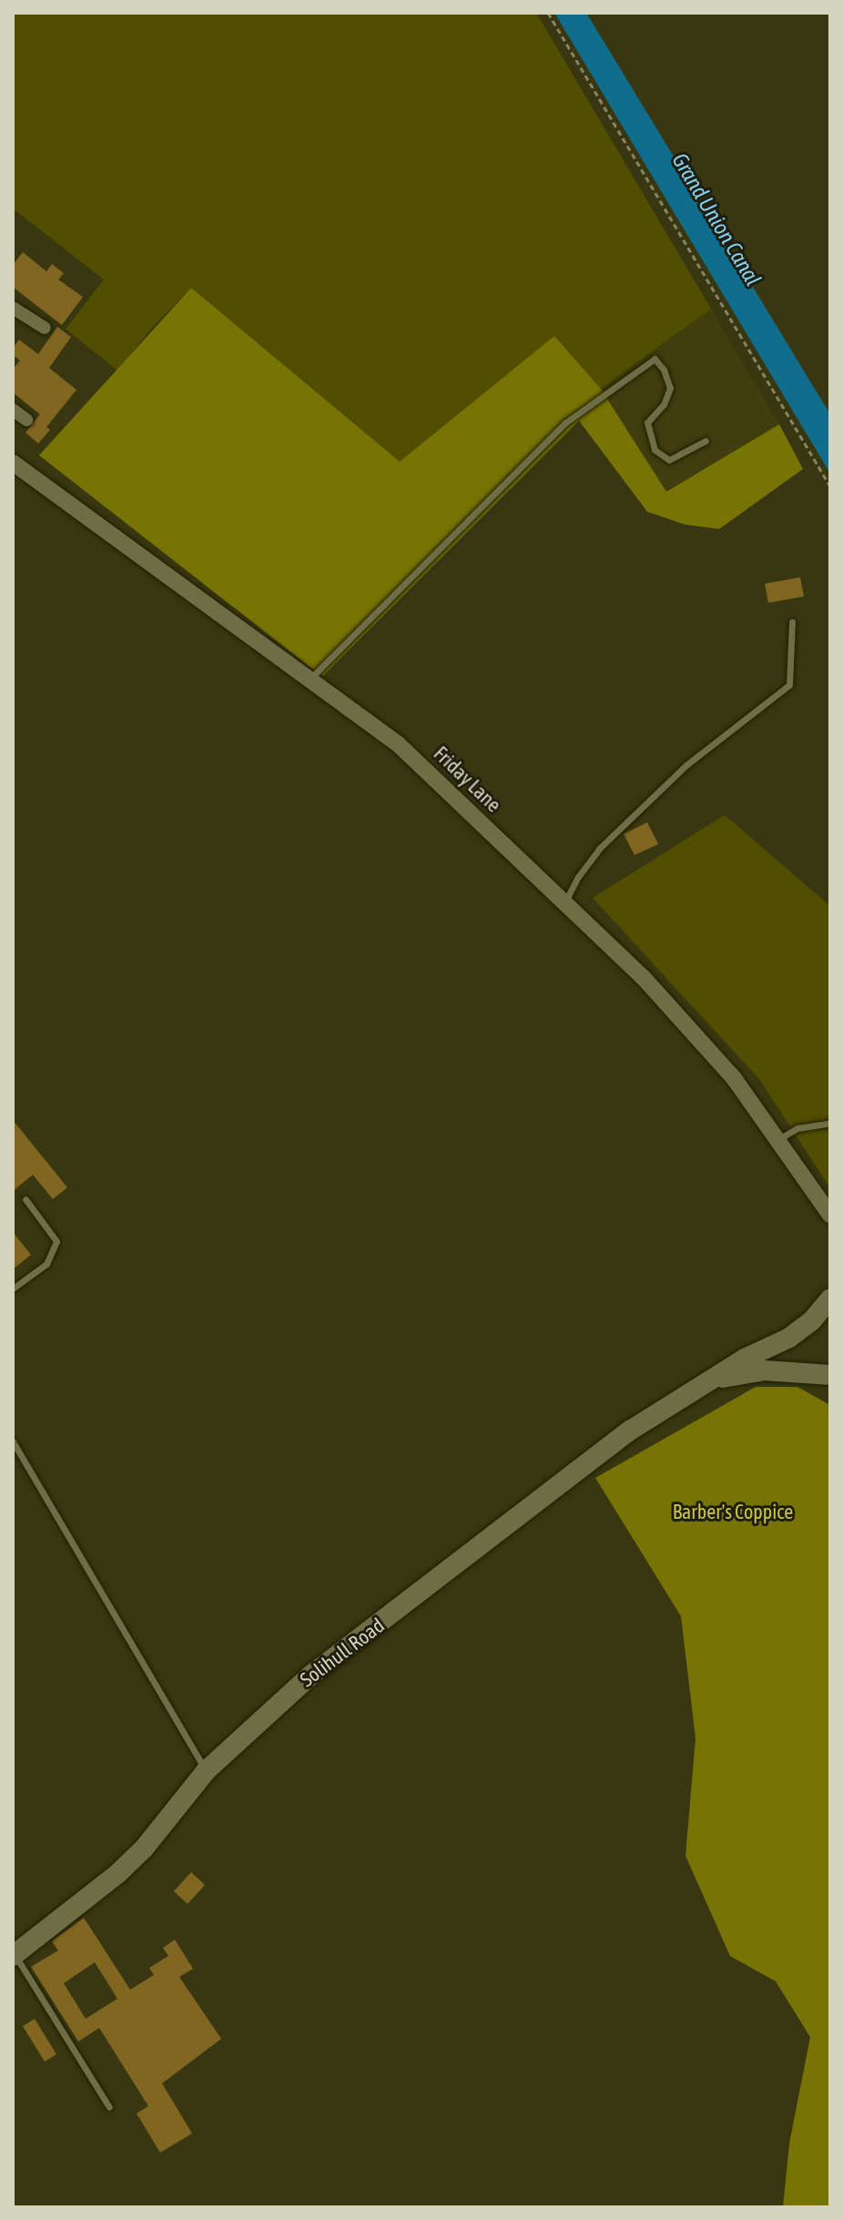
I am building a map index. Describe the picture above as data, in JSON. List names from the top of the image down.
{
  "streets": {
    "main road": ["Solihull Road"],
    "street": ["Friday Lane"]
  },
  "water": ["Grand Union Canal"],
  "parks": ["Barber's Coppice"]
}
